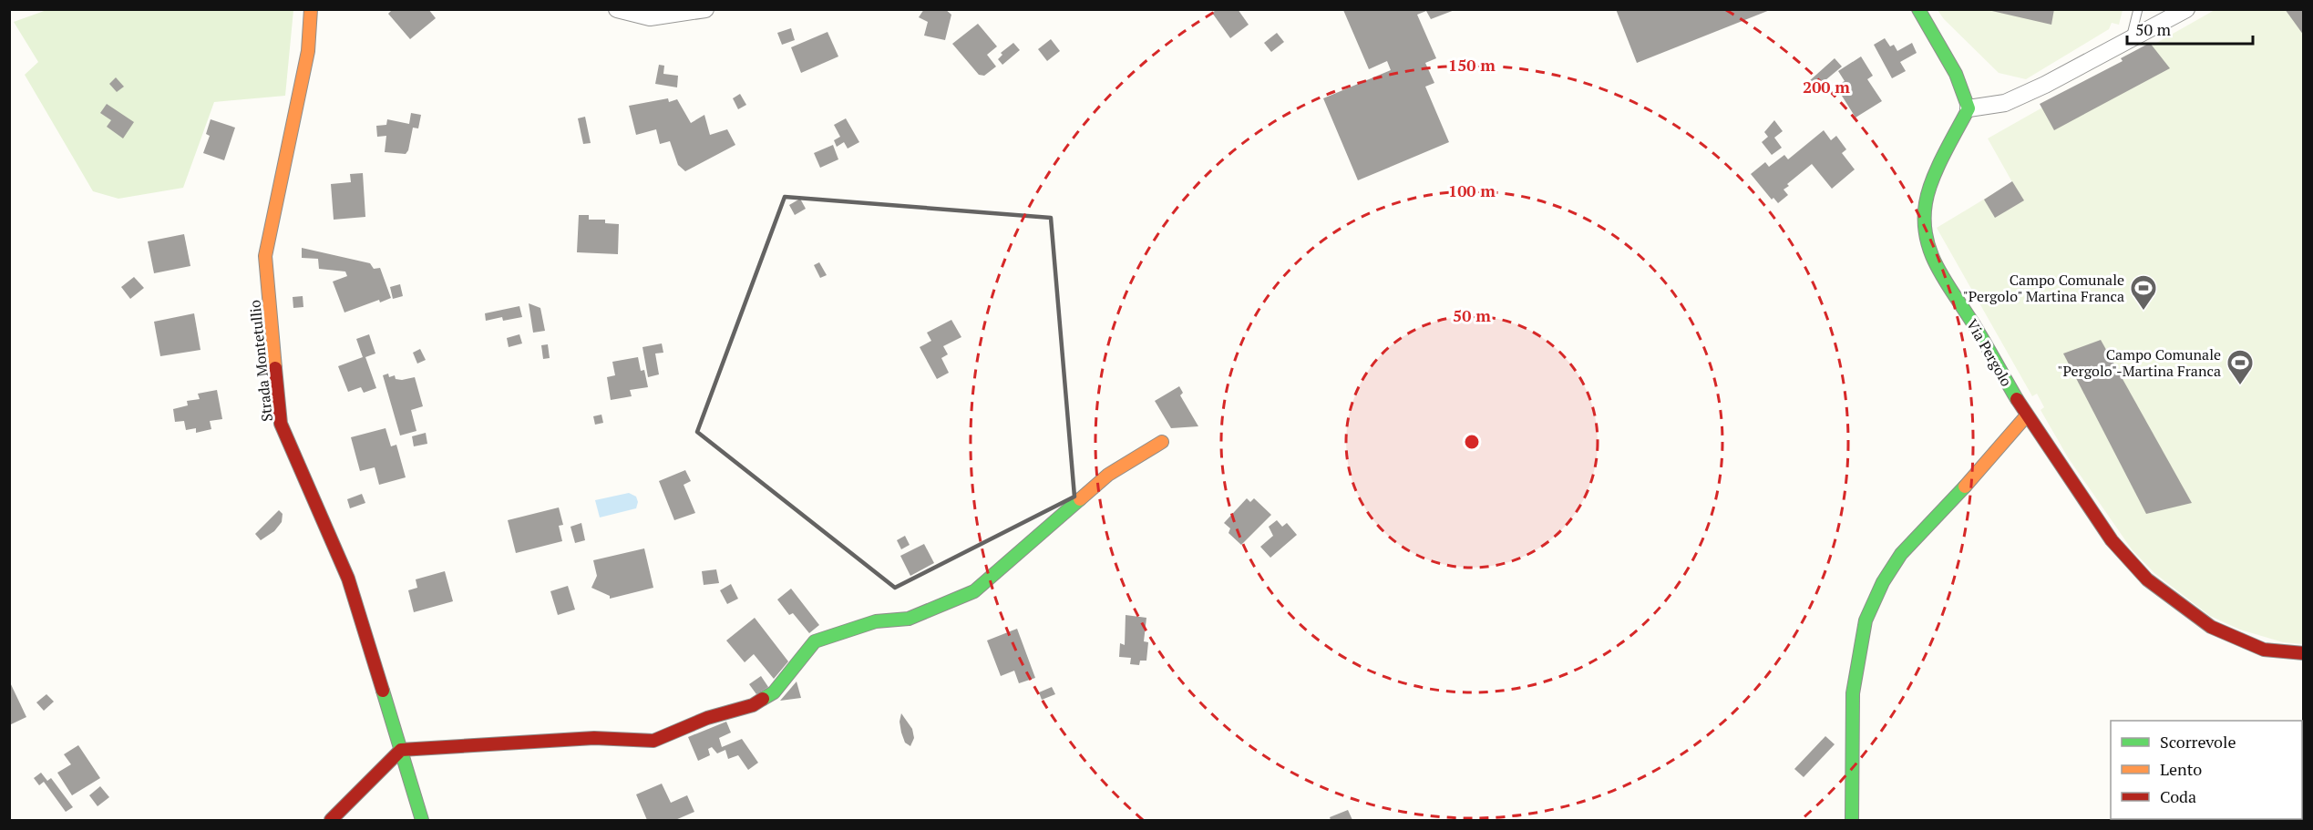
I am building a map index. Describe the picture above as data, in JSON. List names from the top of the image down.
{
  "streets": {
    "street": ["Via Pergolo", "Strada Montetullio"]
  },
  "places": {
    "sports": ["Campo Comunale \"Pergolo\" Martina Franca", "Campo Comunale \"Pergolo\"-Martina Franca"]
  },
  "legend": ["Scorrevole", "Lento", "Coda"],
  "scale_bar": "50 m",
  "rings": [
    "150 m",
    "200 m",
    "100 m",
    "50 m"
  ]
}
